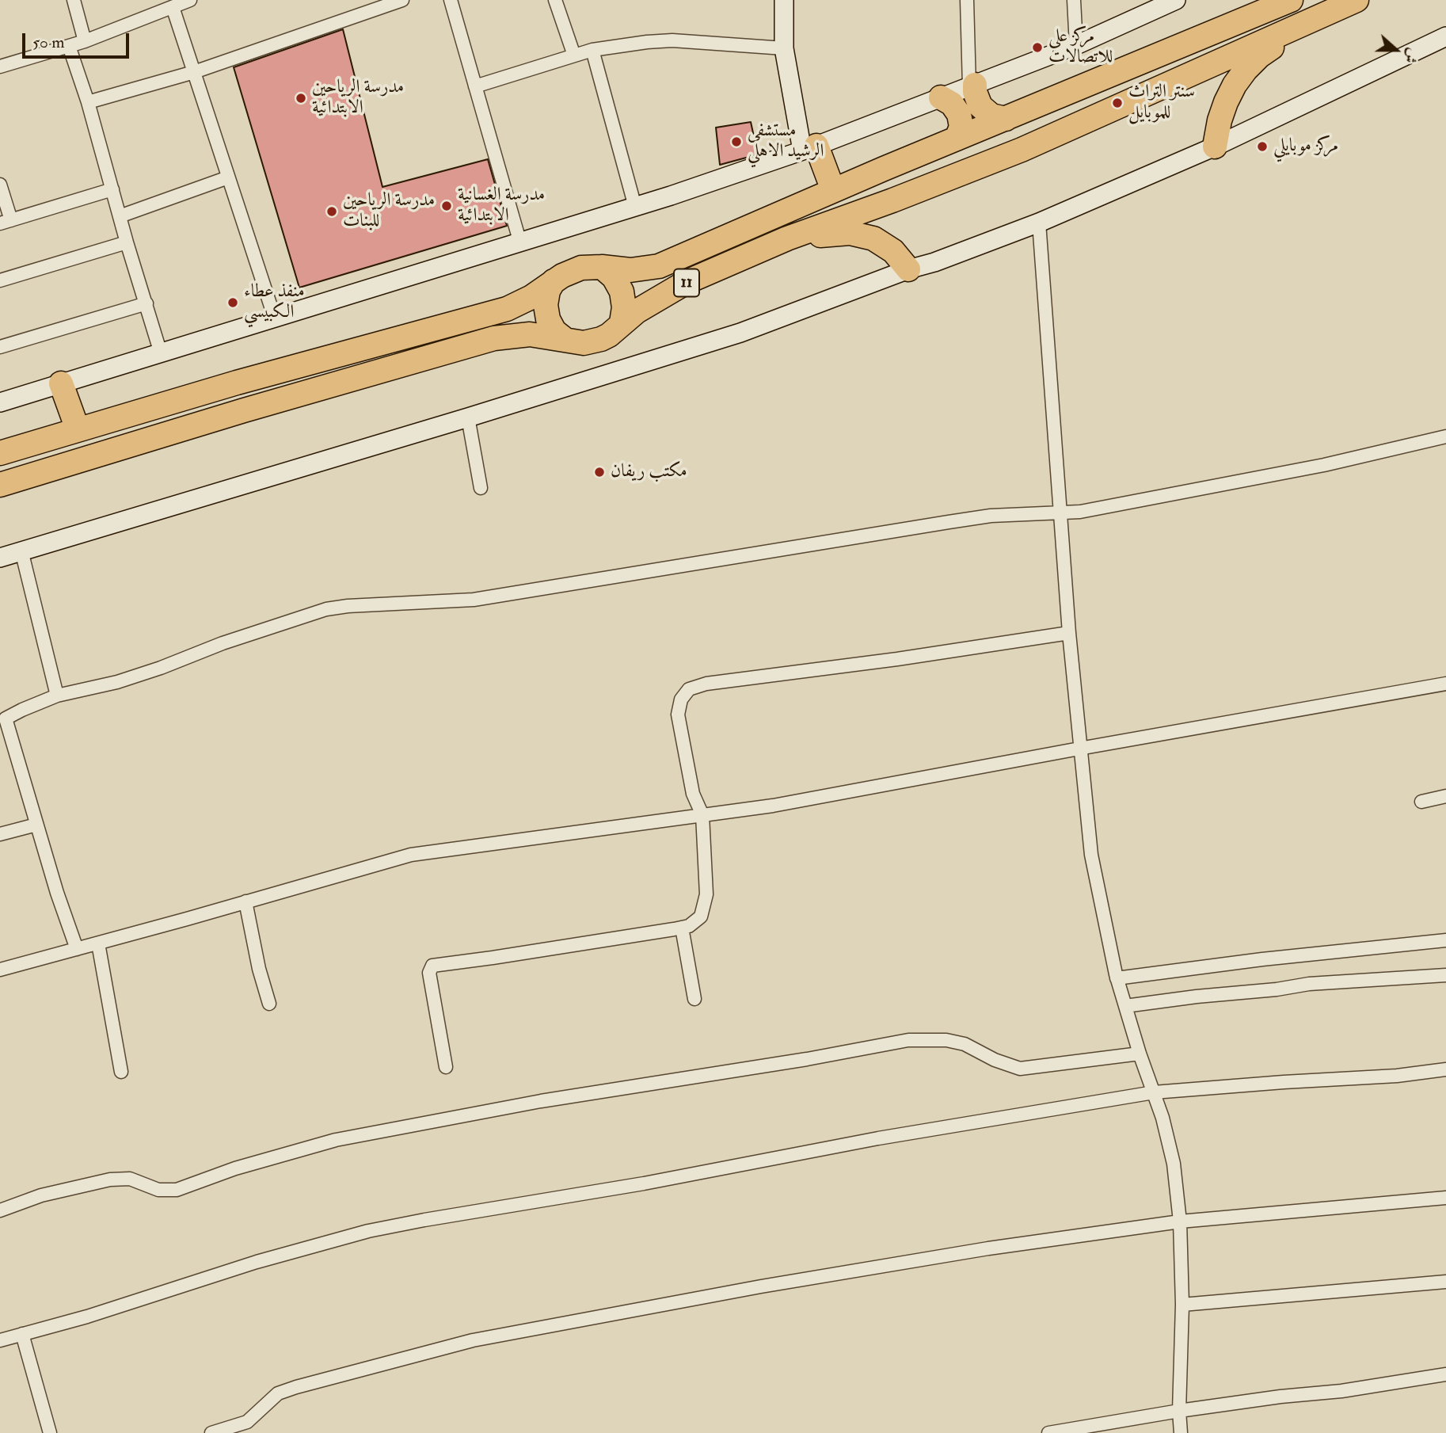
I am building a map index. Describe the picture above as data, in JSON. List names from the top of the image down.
{
  "streets": {
    "highway": ["11"]
  },
  "places": [
    "مركز علي للاتصالات",
    "مدرسة الرياحين الابتدائية",
    "سنتر التراث للموبايل",
    "مستشفى الرشيد الاهلي",
    "مركز موبايلي",
    "مدرسة الغسانية الابتدائية",
    "مدرسة الرياحين للبنات",
    "منفذ عطاء الكبيسي",
    "مكتب ريفان"
  ],
  "scale_bar": "50 m",
  "north": "right"
}
